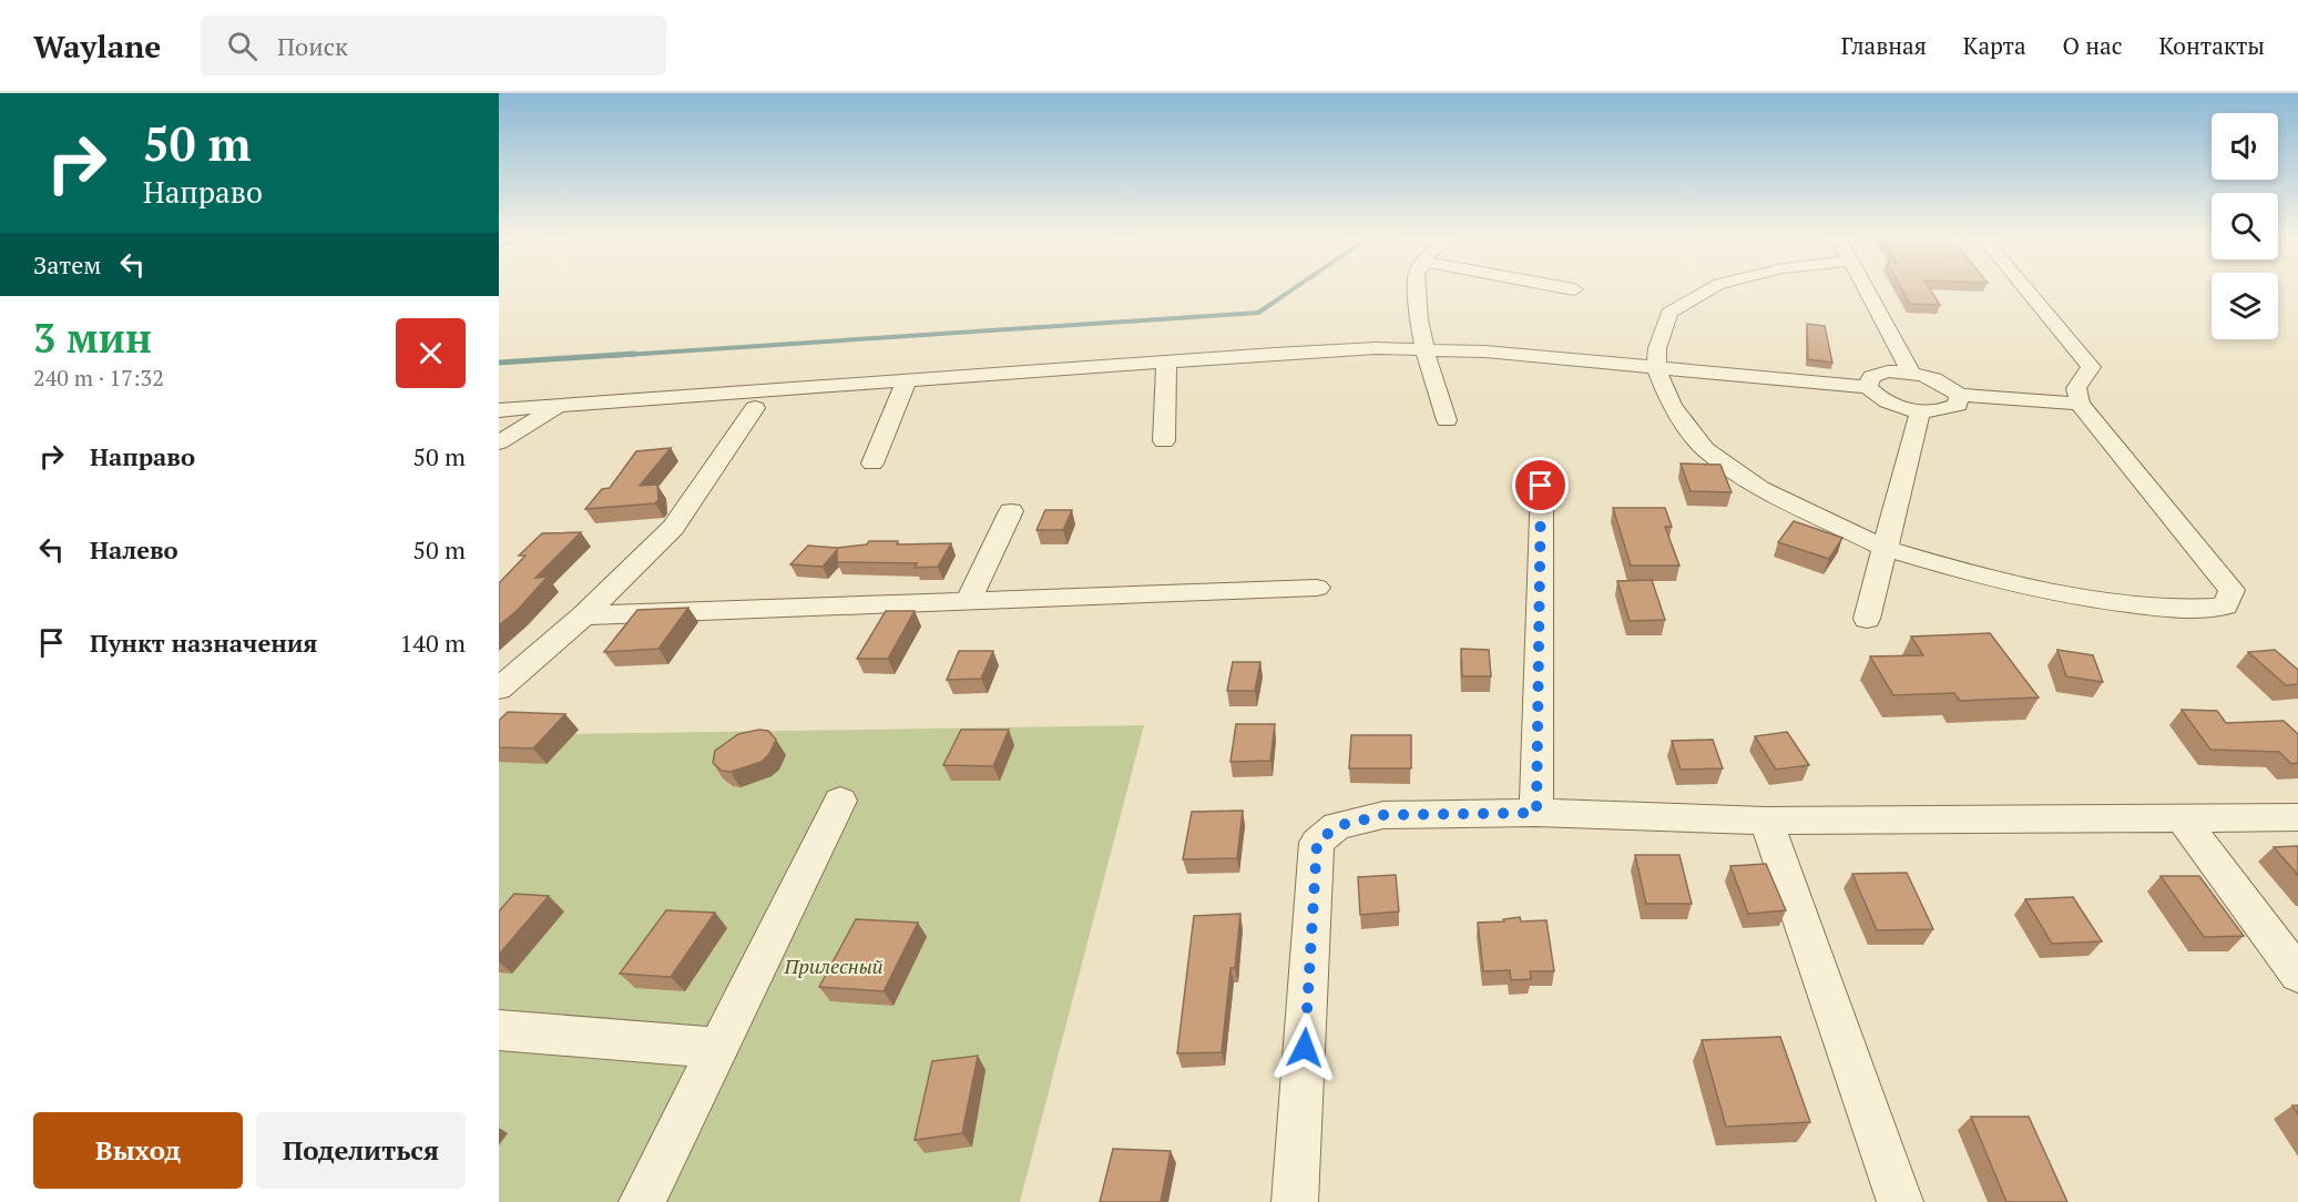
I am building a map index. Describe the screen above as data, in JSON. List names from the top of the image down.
{
  "parks": ["Прилесный"],
  "page": {
    "header": "Waylane",
    "search": "Поиск",
    "nav": [
      "Главная",
      "Карта",
      "О нас",
      "Контакты"
    ],
    "turn": ["50 m", "Направо"],
    "then": "Затем",
    "heading": ["3 мин", "240 m · 17:32"],
    "list": [
      {
        "name": "Направо",
        "value": "50 m"
      },
      {
        "name": "Налево",
        "value": "50 m"
      },
      {
        "name": "Пункт назначения",
        "value": "140 m"
      }
    ],
    "buttons": ["Выход", "Поделиться"]
  }
}
